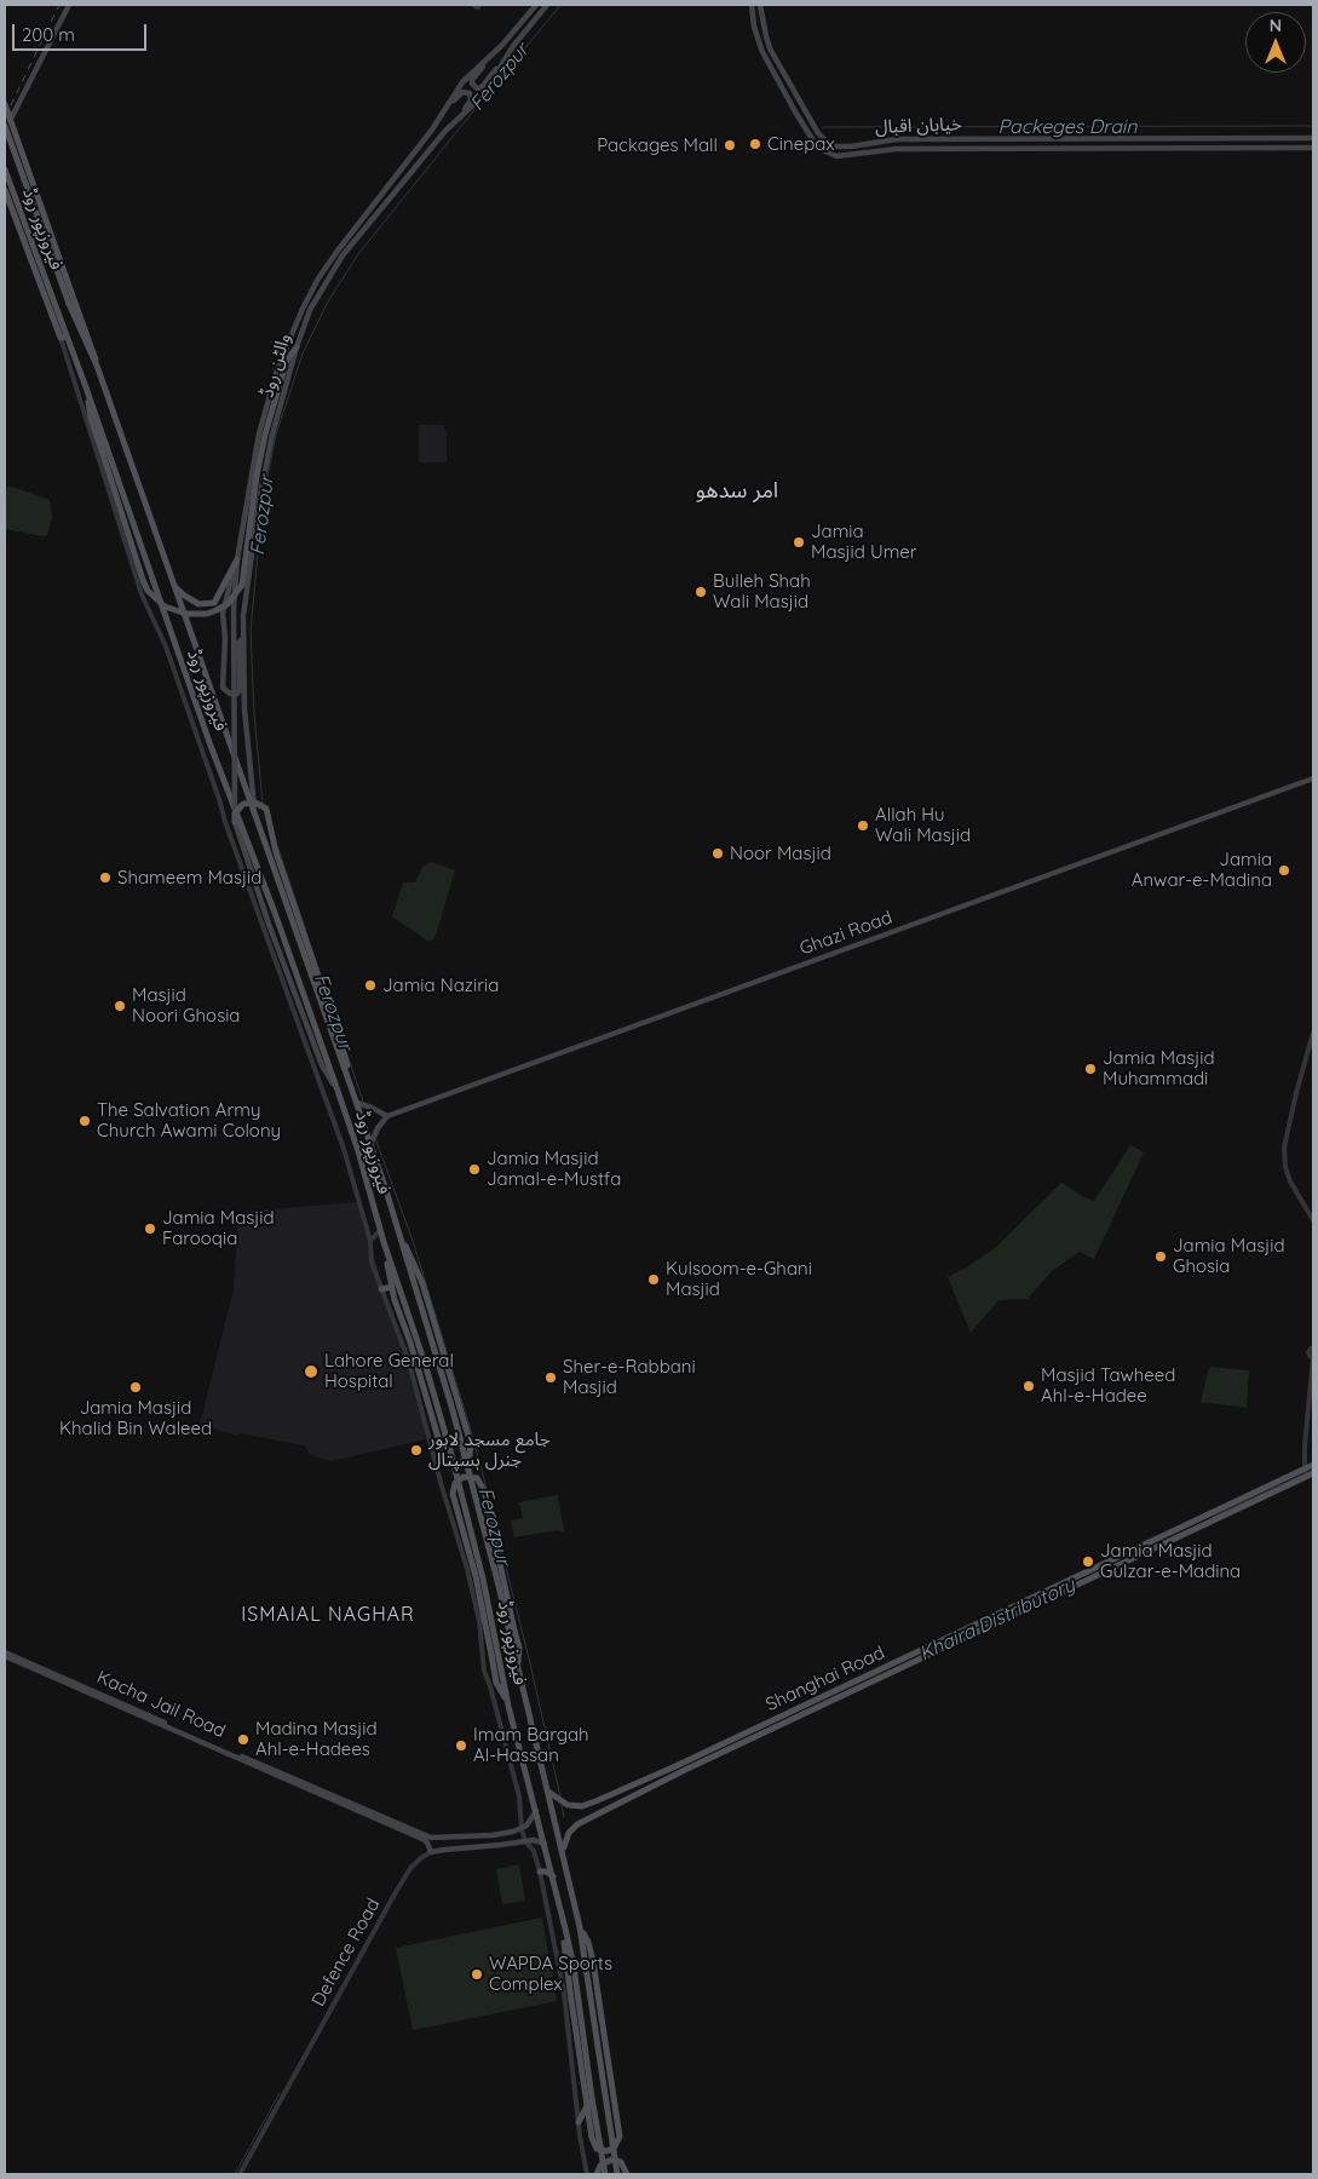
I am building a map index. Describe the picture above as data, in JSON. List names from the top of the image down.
{
  "streets": {
    "main road": [
      "خیابان اقبال",
      "فیروزپور روڈ",
      "والٹن روڈ",
      "Ghazi Road",
      "Shanghai Road",
      "Kacha Jail Road"
    ],
    "street": ["Defence Road"]
  },
  "crossings": [
    ["فیروزپور روڈ", "والٹن روڈ"],
    ["فیروزپور روڈ", "Shanghai Road"]
  ],
  "districts": ["امر سدھو", "ISMAIAL NAGHAR"],
  "water": ["Ferozpur", "Packeges Drain", "Khaira Distributory"],
  "places": [
    "Cinepax",
    "Packages Mall",
    "Jamia Masjid Umer",
    "Bulleh Shah Wali Masjid",
    "Allah Hu Wali Masjid",
    "Noor Masjid",
    "Jamia Anwar-e-Madina",
    "Shameem Masjid",
    "Jamia Naziria",
    "Masjid Noori Ghosia",
    "Jamia Masjid Muhammadi",
    "The Salvation Army Church Awami Colony",
    "Jamia Masjid Jamal-e-Mustfa",
    "Jamia Masjid Farooqia",
    "Jamia Masjid Ghosia",
    "Kulsoom-e-Ghani Masjid",
    "Lahore General Hospital",
    "Sher-e-Rabbani Masjid",
    "Masjid Tawheed Ahl-e-Hadee",
    "Jamia Masjid Khalid Bin Waleed",
    "جامع مسجد لاہور جنرل ہسپتال",
    "Jamia Masjid Gulzar-e-Madina",
    "Madina Masjid Ahl-e-Hadees",
    "Imam Bargah Al-Hassan",
    "WAPDA Sports Complex"
  ],
  "scale_bar": "200 m",
  "north": "top"
}
